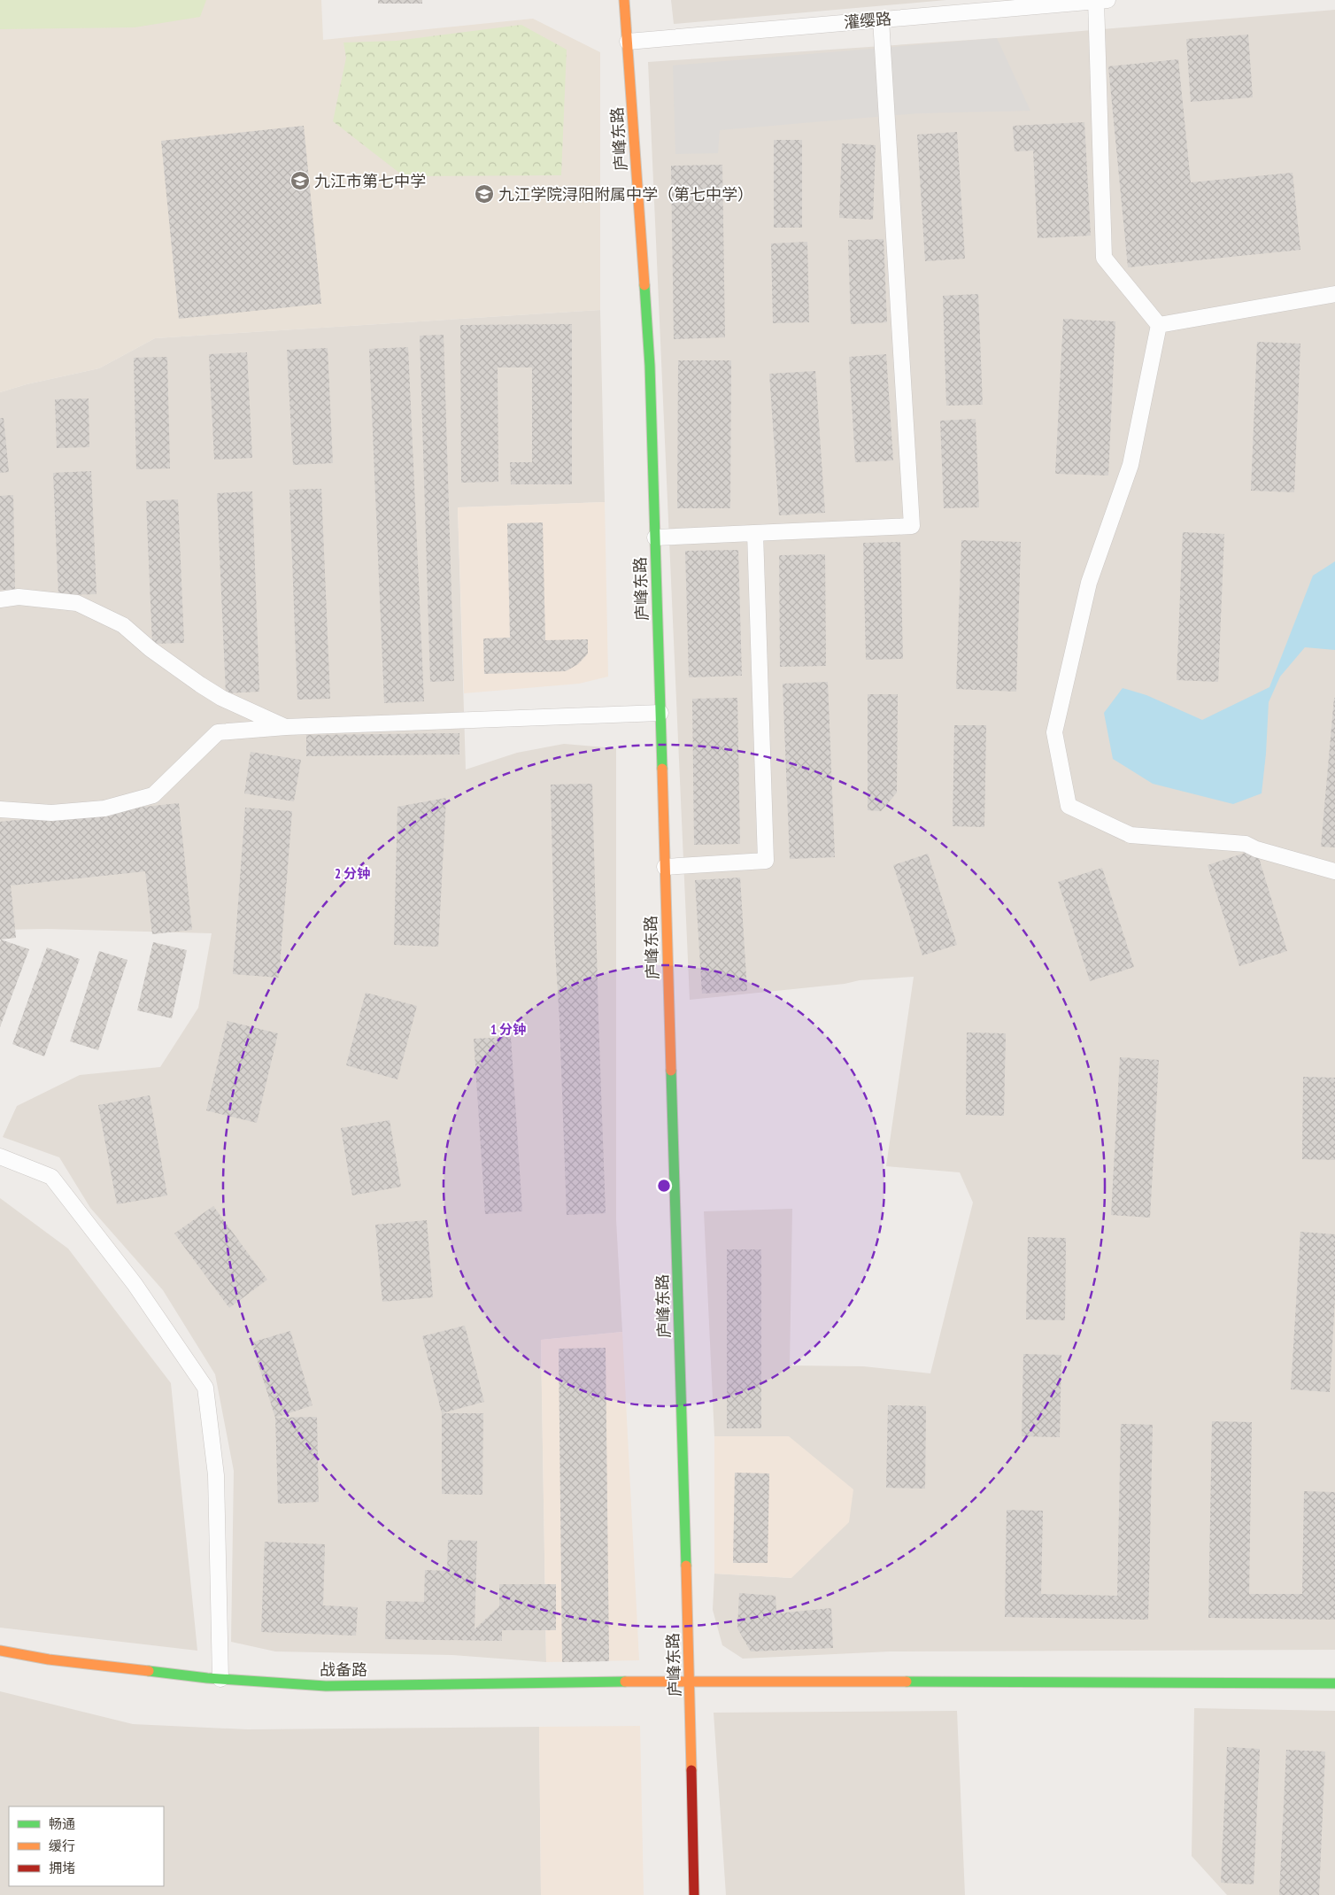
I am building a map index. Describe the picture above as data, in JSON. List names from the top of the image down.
{
  "streets": {
    "main road": ["庐峰东路", "战备路"],
    "street": ["灌缨路"]
  },
  "crossings": [
    ["灌缨路", "庐峰东路"],
    ["庐峰东路", "战备路"]
  ],
  "places": {
    "school or university": ["九江市第七中学", "九江学院浔阳附属中学（第七中学）"]
  },
  "legend": ["畅通", "缓行", "拥堵"],
  "rings": ["2 分钟", "1 分钟"]
}
